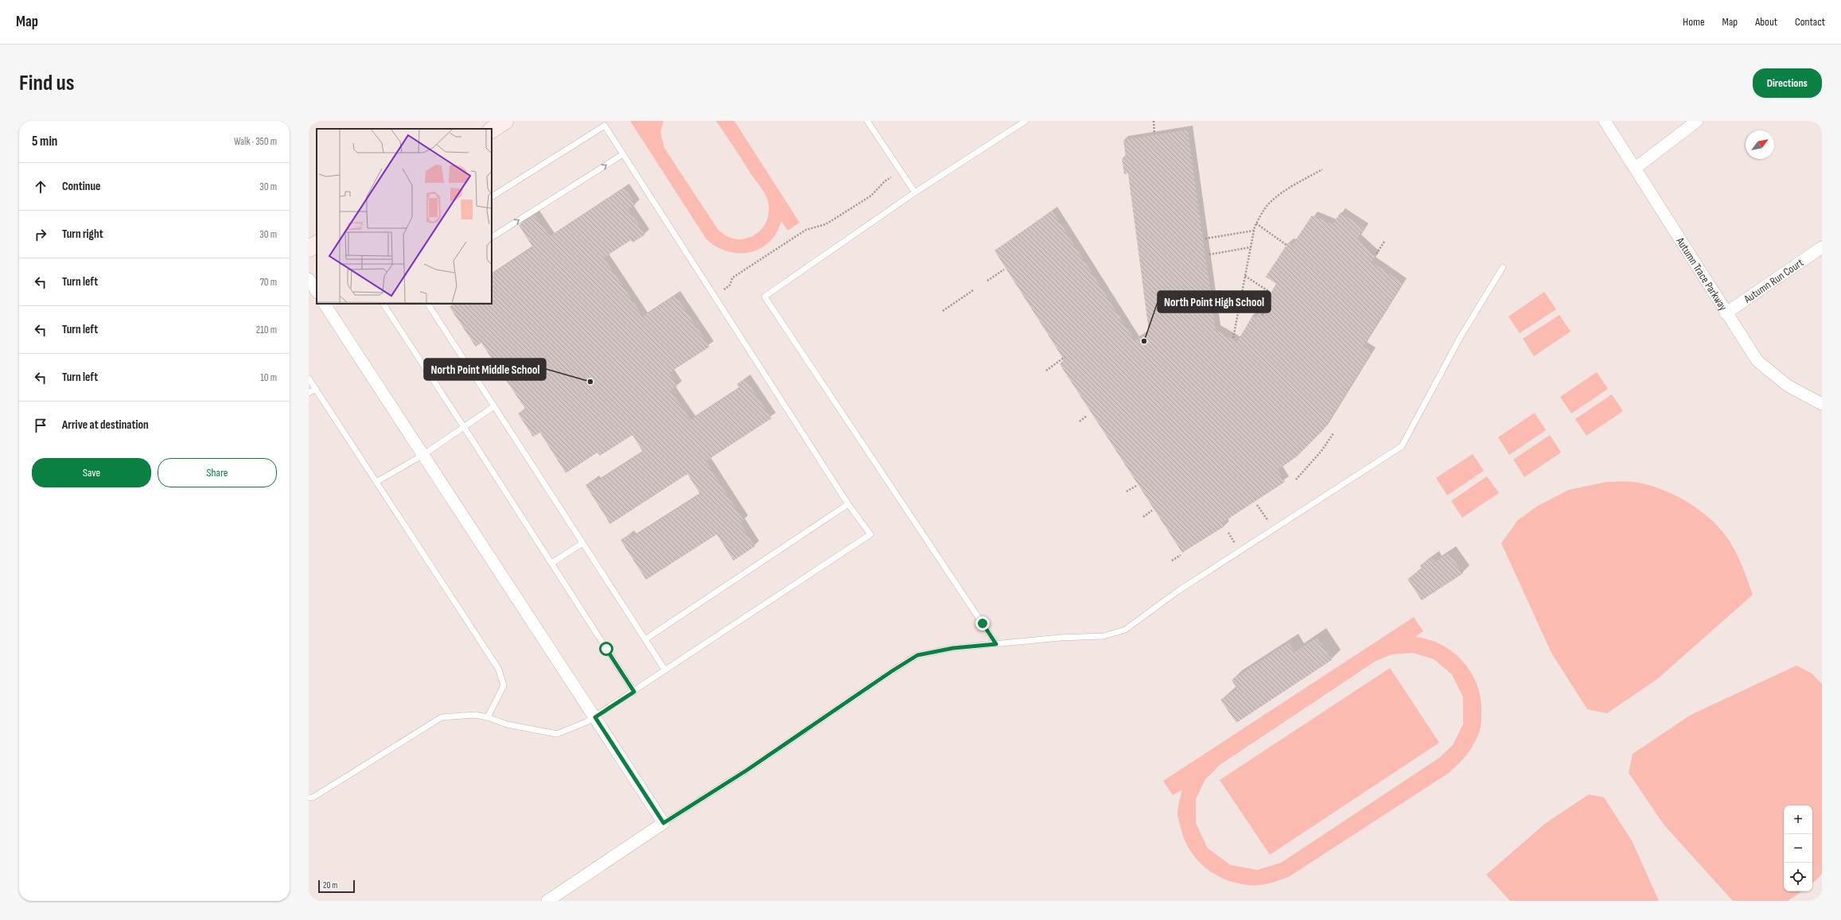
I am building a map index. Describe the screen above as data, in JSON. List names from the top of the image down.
{
  "streets": {
    "street": ["Autumn Trace Parkway", "Autumn Run Court"]
  },
  "crossings": [
    ["Autumn Trace Parkway", "Autumn Run Court"]
  ],
  "places": ["North Point High School", "North Point Middle School"],
  "scale_bar": "20 m",
  "north": "top right",
  "page": {
    "header": "Map",
    "nav": [
      "Home",
      "Map",
      "About",
      "Contact"
    ],
    "buttons": [
      "Directions",
      ["Save", "Share"]
    ],
    "title": "Find us",
    "heading": ["5 min", "Walk · 350 m"],
    "list": [
      ["Continue", "30 m"],
      ["Turn right", "30 m"],
      ["Turn left", "70 m"],
      ["Turn left", "210 m"],
      ["Turn left", "10 m"],
      "Arrive at destination"
    ],
    "map_buttons": ["+", "−"],
    "scale": "20 m"
  }
}
